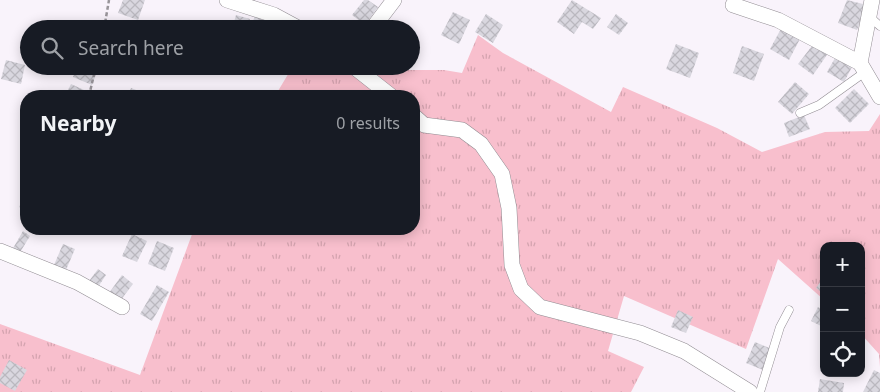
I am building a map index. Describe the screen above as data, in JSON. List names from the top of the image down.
{
  "page": {
    "search": "Search here",
    "heading": ["Nearby", "0 results"],
    "map_buttons": ["+", "−"]
  }
}
